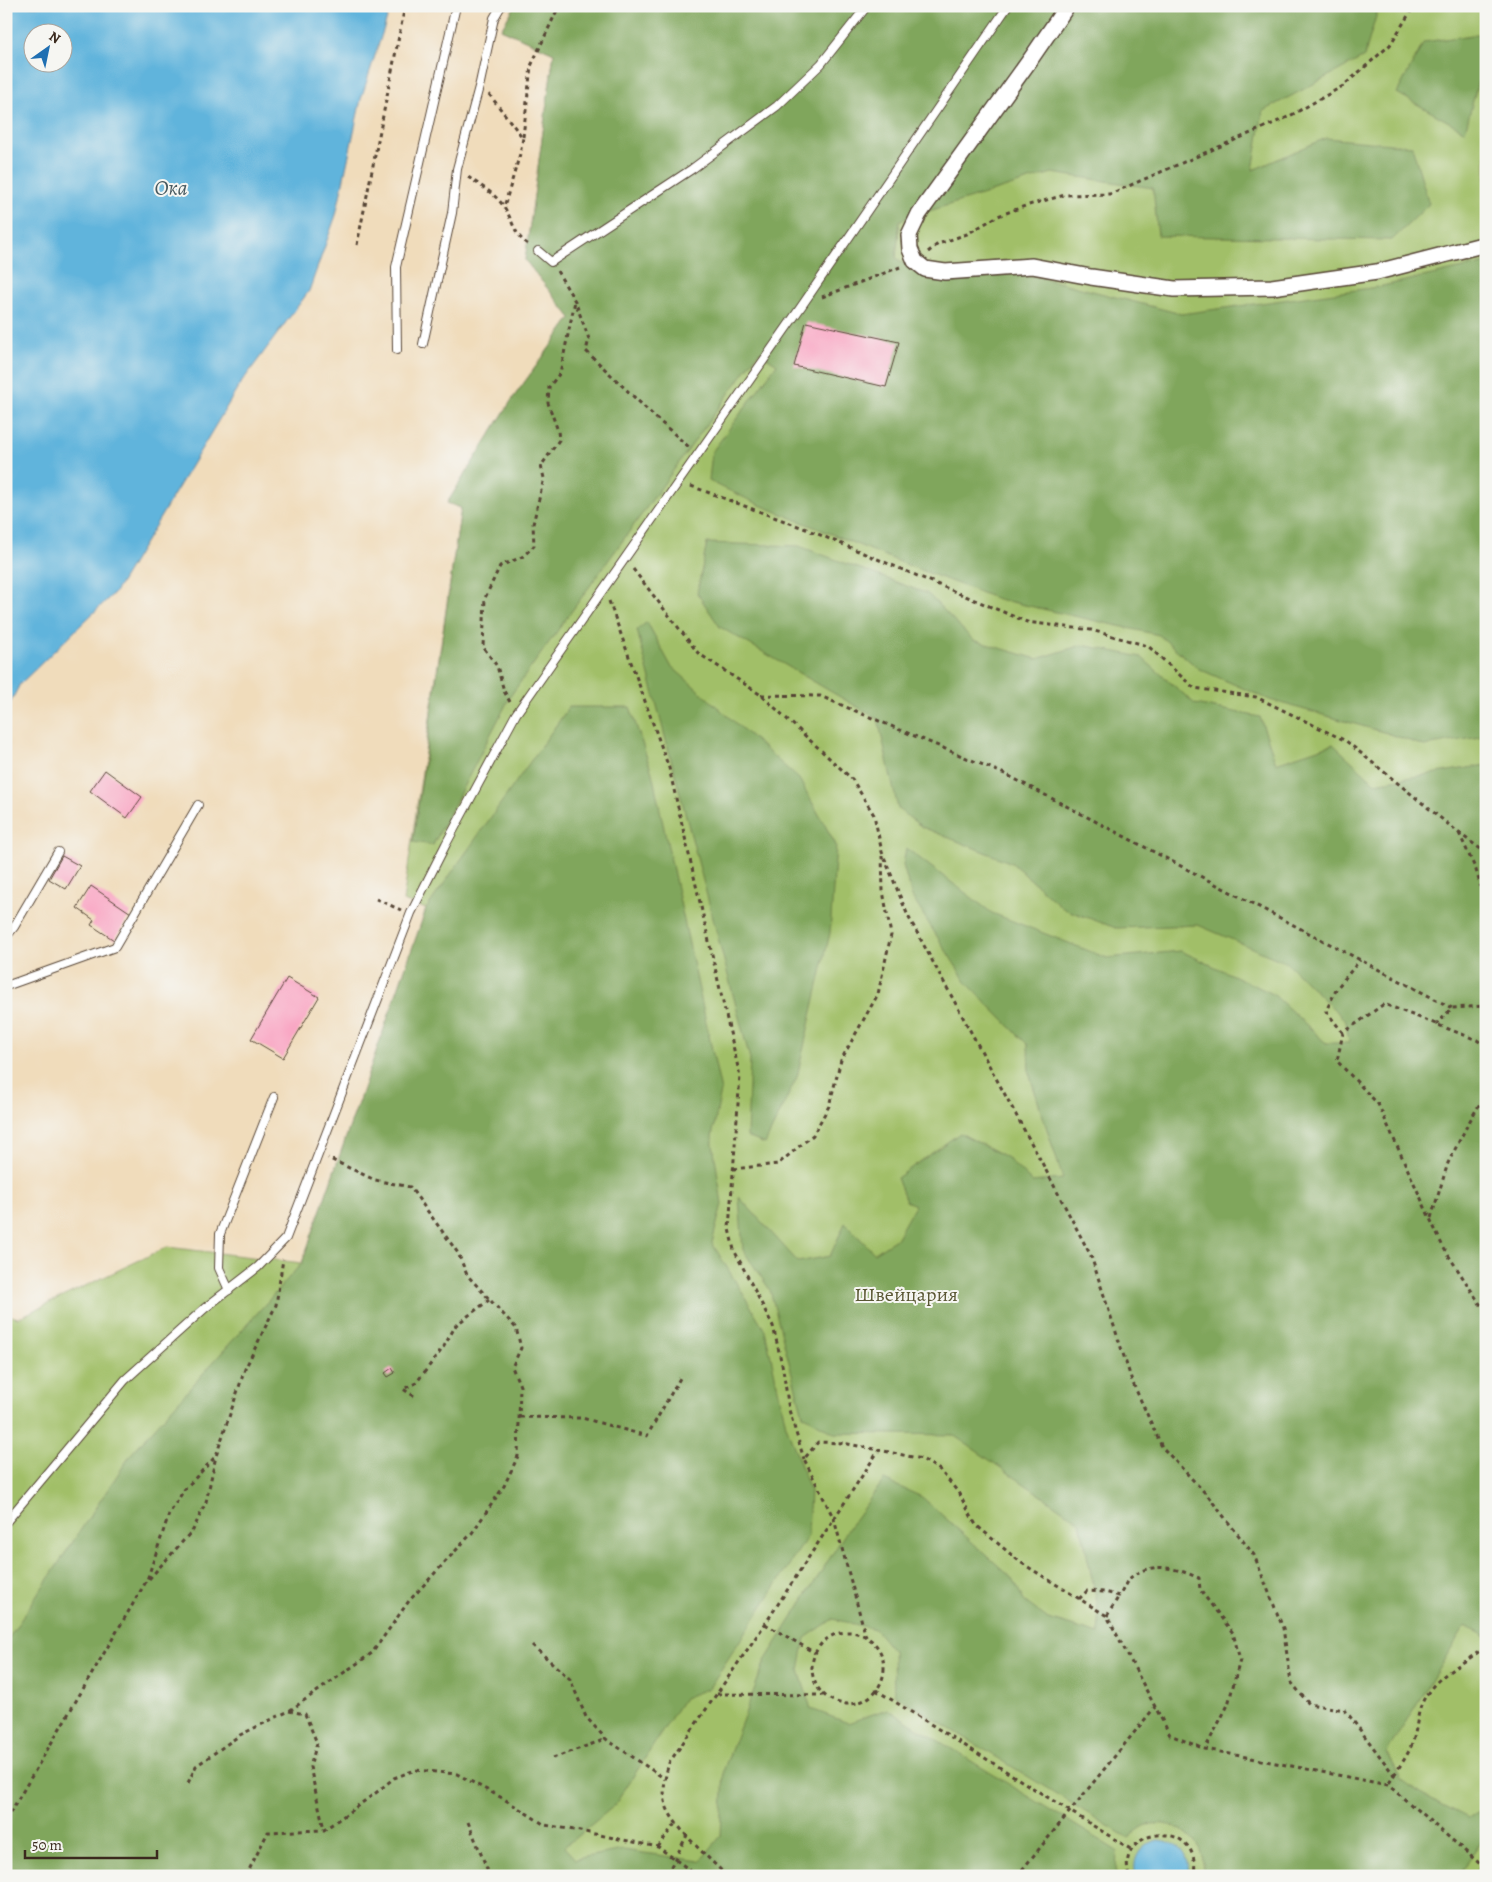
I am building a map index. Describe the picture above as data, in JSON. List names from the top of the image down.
{
  "water": ["Ока"],
  "parks": ["Швейцария"],
  "scale_bar": "50 m",
  "north": "top right"
}
